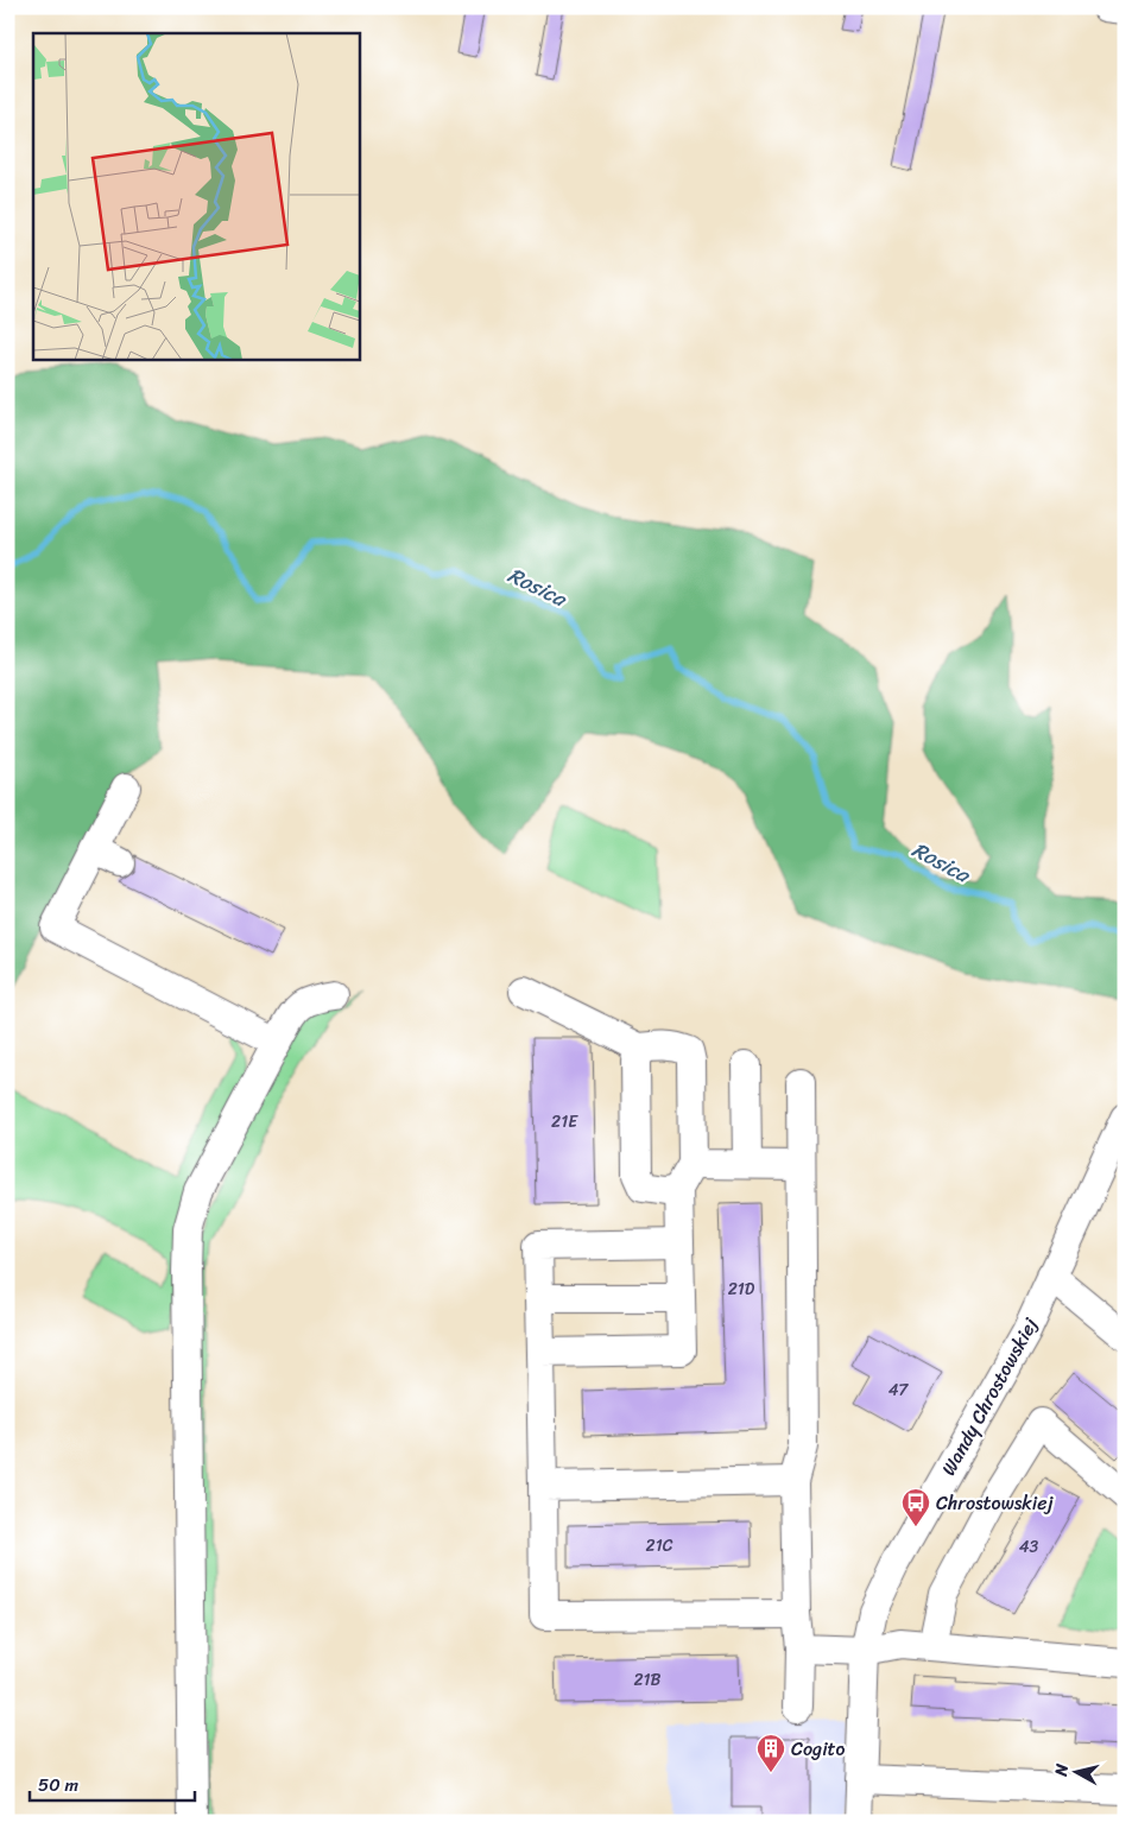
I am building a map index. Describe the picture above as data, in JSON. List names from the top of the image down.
{
  "streets": {
    "street": ["Wandy Chrostowskiej"]
  },
  "water": ["Rosica"],
  "places": {
    "bus stop": ["Chrostowskiej"],
    "building": ["Cogito"]
  },
  "house_numbers": [
    "21E",
    "21D",
    "47",
    "21C",
    "43",
    "21B"
  ],
  "scale_bar": "50 m",
  "north": "left"
}
